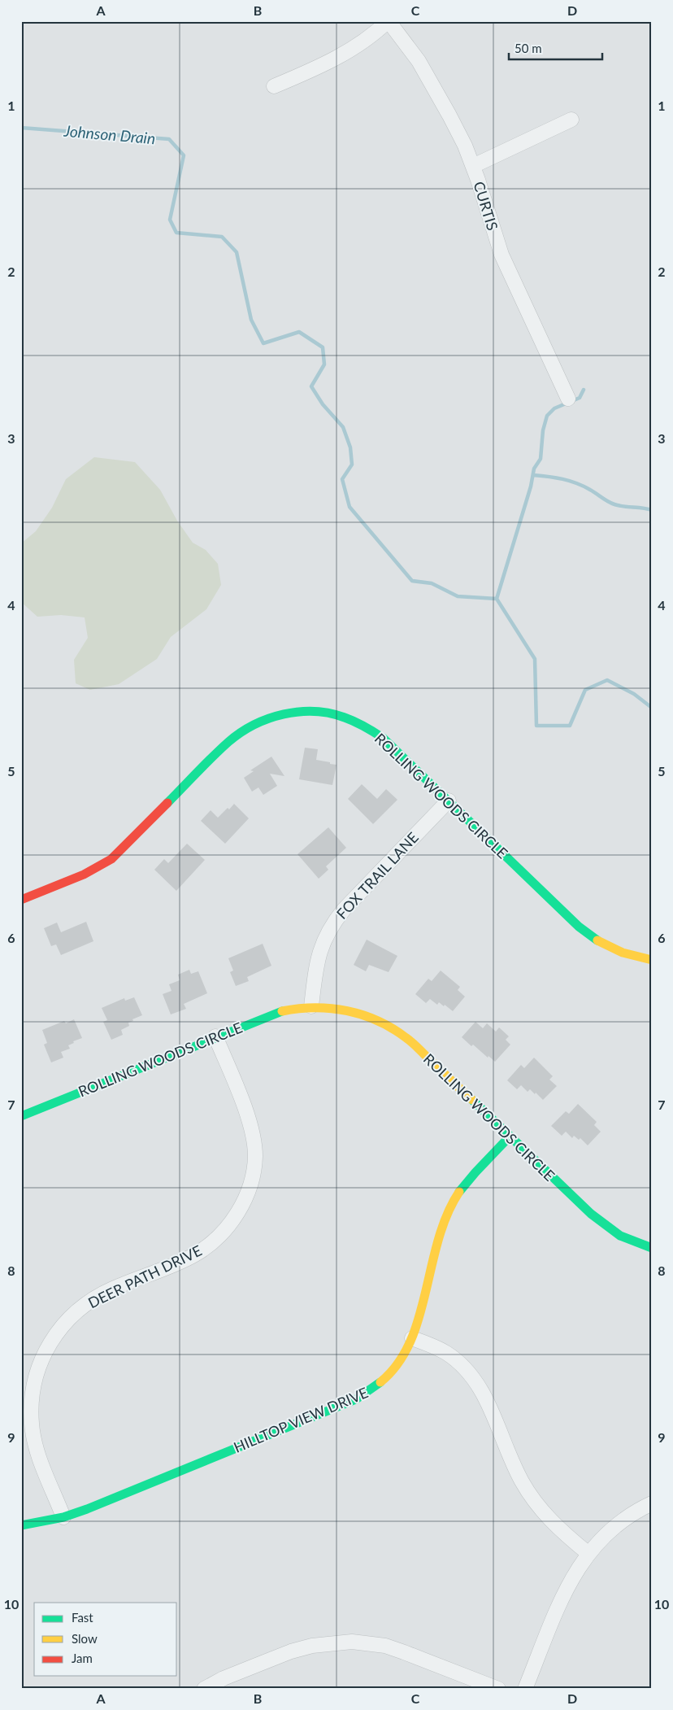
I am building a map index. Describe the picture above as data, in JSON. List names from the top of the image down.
{
  "streets": {
    "street": [
      "CURTIS",
      "ROLLING WOODS CIRCLE",
      "FOX TRAIL LANE",
      "DEER PATH DRIVE",
      "HILLTOP VIEW DRIVE"
    ]
  },
  "crossings": [
    ["ROLLING WOODS CIRCLE", "FOX TRAIL LANE"],
    ["ROLLING WOODS CIRCLE", "DEER PATH DRIVE"],
    ["ROLLING WOODS CIRCLE", "HILLTOP VIEW DRIVE"],
    ["DEER PATH DRIVE", "HILLTOP VIEW DRIVE"]
  ],
  "water": ["Johnson Drain"],
  "legend": ["Fast", "Slow", "Jam"],
  "scale_bar": "50 m",
  "grid": {
    "columns": [
      "A",
      "B",
      "C",
      "D"
    ],
    "rows": [
      "1",
      "2",
      "3",
      "4",
      "5",
      "6",
      "7",
      "8",
      "9",
      "10"
    ]
  }
}
